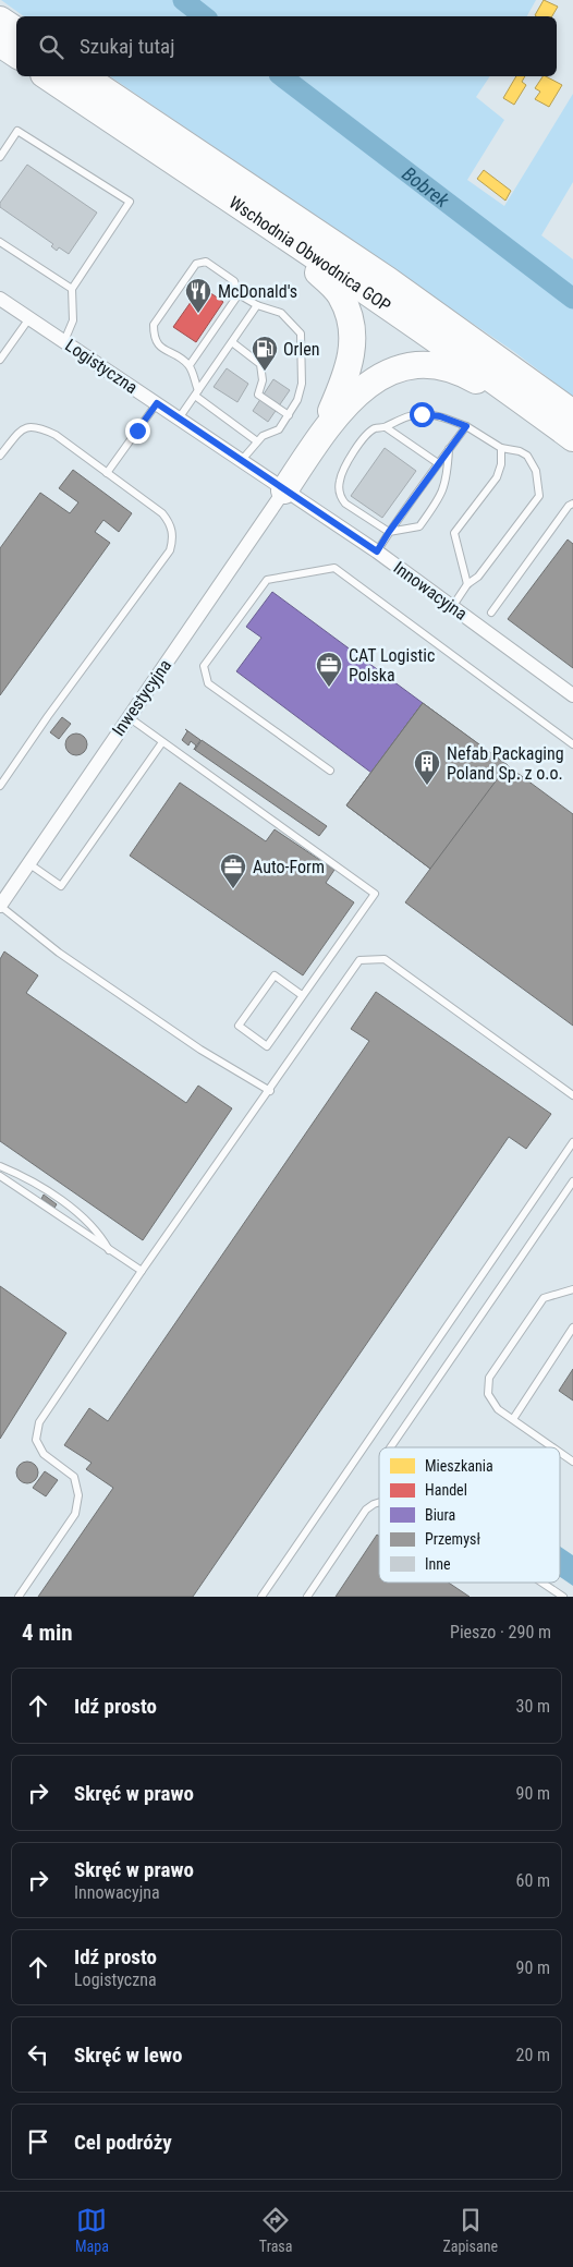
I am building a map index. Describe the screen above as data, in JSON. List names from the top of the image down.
{
  "streets": {
    "highway": ["Wschodnia Obwodnica GOP"],
    "street": ["Logistyczna", "Innowacyjna", "Inwestycyjna"]
  },
  "crossings": [
    ["Logistyczna", "Innowacyjna"],
    ["Logistyczna", "Inwestycyjna"],
    ["Innowacyjna", "Inwestycyjna"]
  ],
  "water": ["Bobrek"],
  "places": {
    "restaurant": ["McDonald's"],
    "fuel station": ["Orlen"],
    "office": ["CAT Logistic Polska", "Auto-Form"],
    "building": ["Nefab Packaging Poland Sp. z o.o."]
  },
  "legend": [
    "Mieszkania",
    "Handel",
    "Biura",
    "Przemysł",
    "Inne"
  ],
  "page": {
    "search": "Szukaj tutaj",
    "heading": ["4 min", "Pieszo · 290 m"],
    "list": [
      ["Idź prosto", "30 m"],
      ["Skręć w prawo", "90 m"],
      ["Skręć w prawo", "Innowacyjna", "60 m"],
      ["Idź prosto", "Logistyczna", "90 m"],
      ["Skręć w lewo", "20 m"],
      "Cel podróży"
    ],
    "nav": ["Mapa", "Trasa", "Zapisane"]
  }
}
